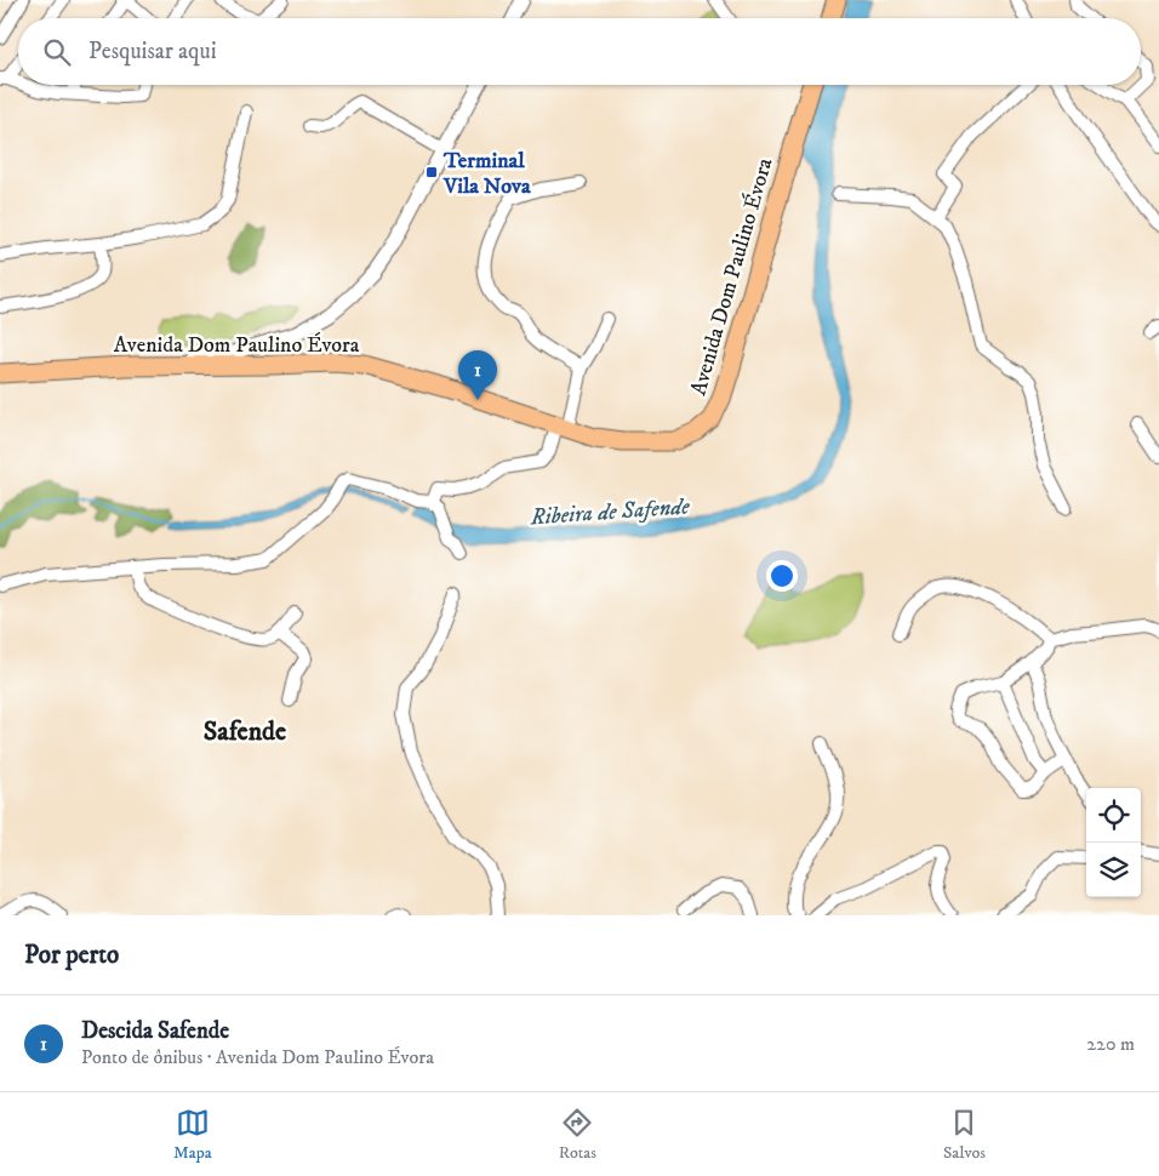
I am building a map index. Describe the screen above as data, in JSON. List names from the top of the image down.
{
  "streets": {
    "main road": ["Avenida Dom Paulino Évora"]
  },
  "districts": ["Safende"],
  "water": ["Ribeira de Safende"],
  "places": {
    "transit": ["Terminal Vila Nova"]
  },
  "page": {
    "search": "Pesquisar aqui",
    "pins": "1",
    "heading": "Por perto",
    "list": [
      {
        "mark": "1",
        "name": "Descida Safende",
        "note": "Ponto de ônibus · Avenida Dom Paulino Évora",
        "value": "220 m"
      }
    ],
    "nav": ["Mapa", "Rotas", "Salvos"]
  }
}
